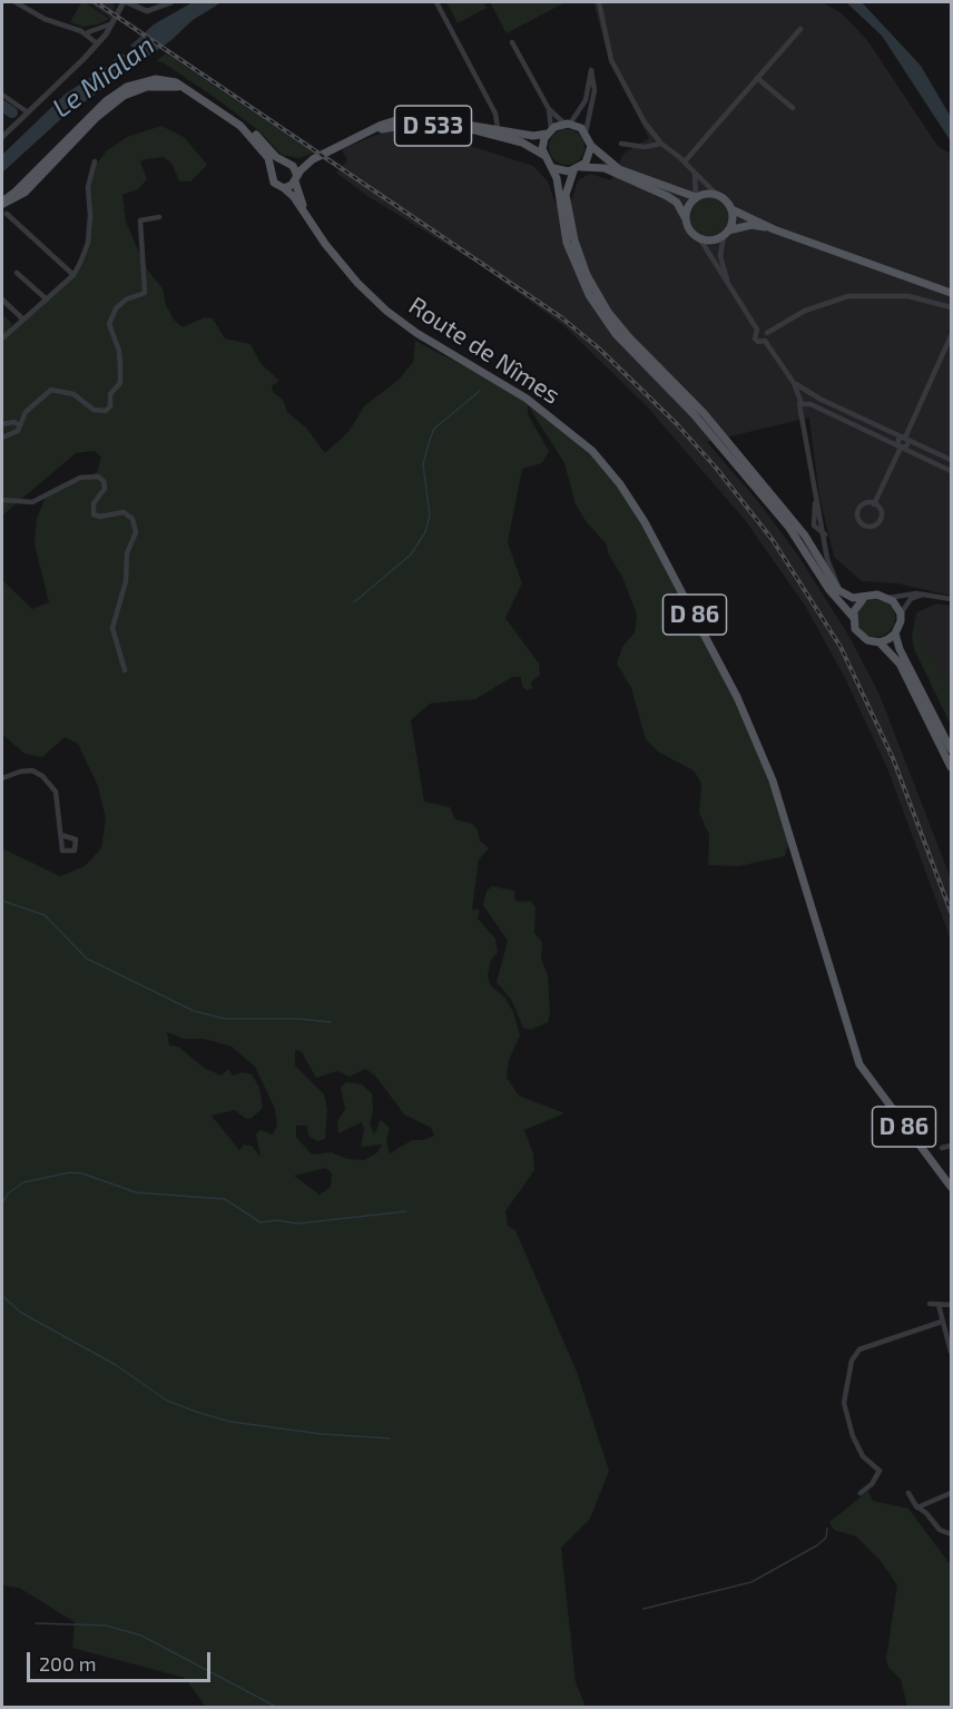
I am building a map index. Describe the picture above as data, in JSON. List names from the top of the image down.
{
  "streets": {
    "main road": ["D 533", "Route de Nîmes", "D 86"]
  },
  "crossings": [
    ["D 533", "Route de Nîmes"]
  ],
  "water": ["Le Mialan"],
  "scale_bar": "200 m"
}
